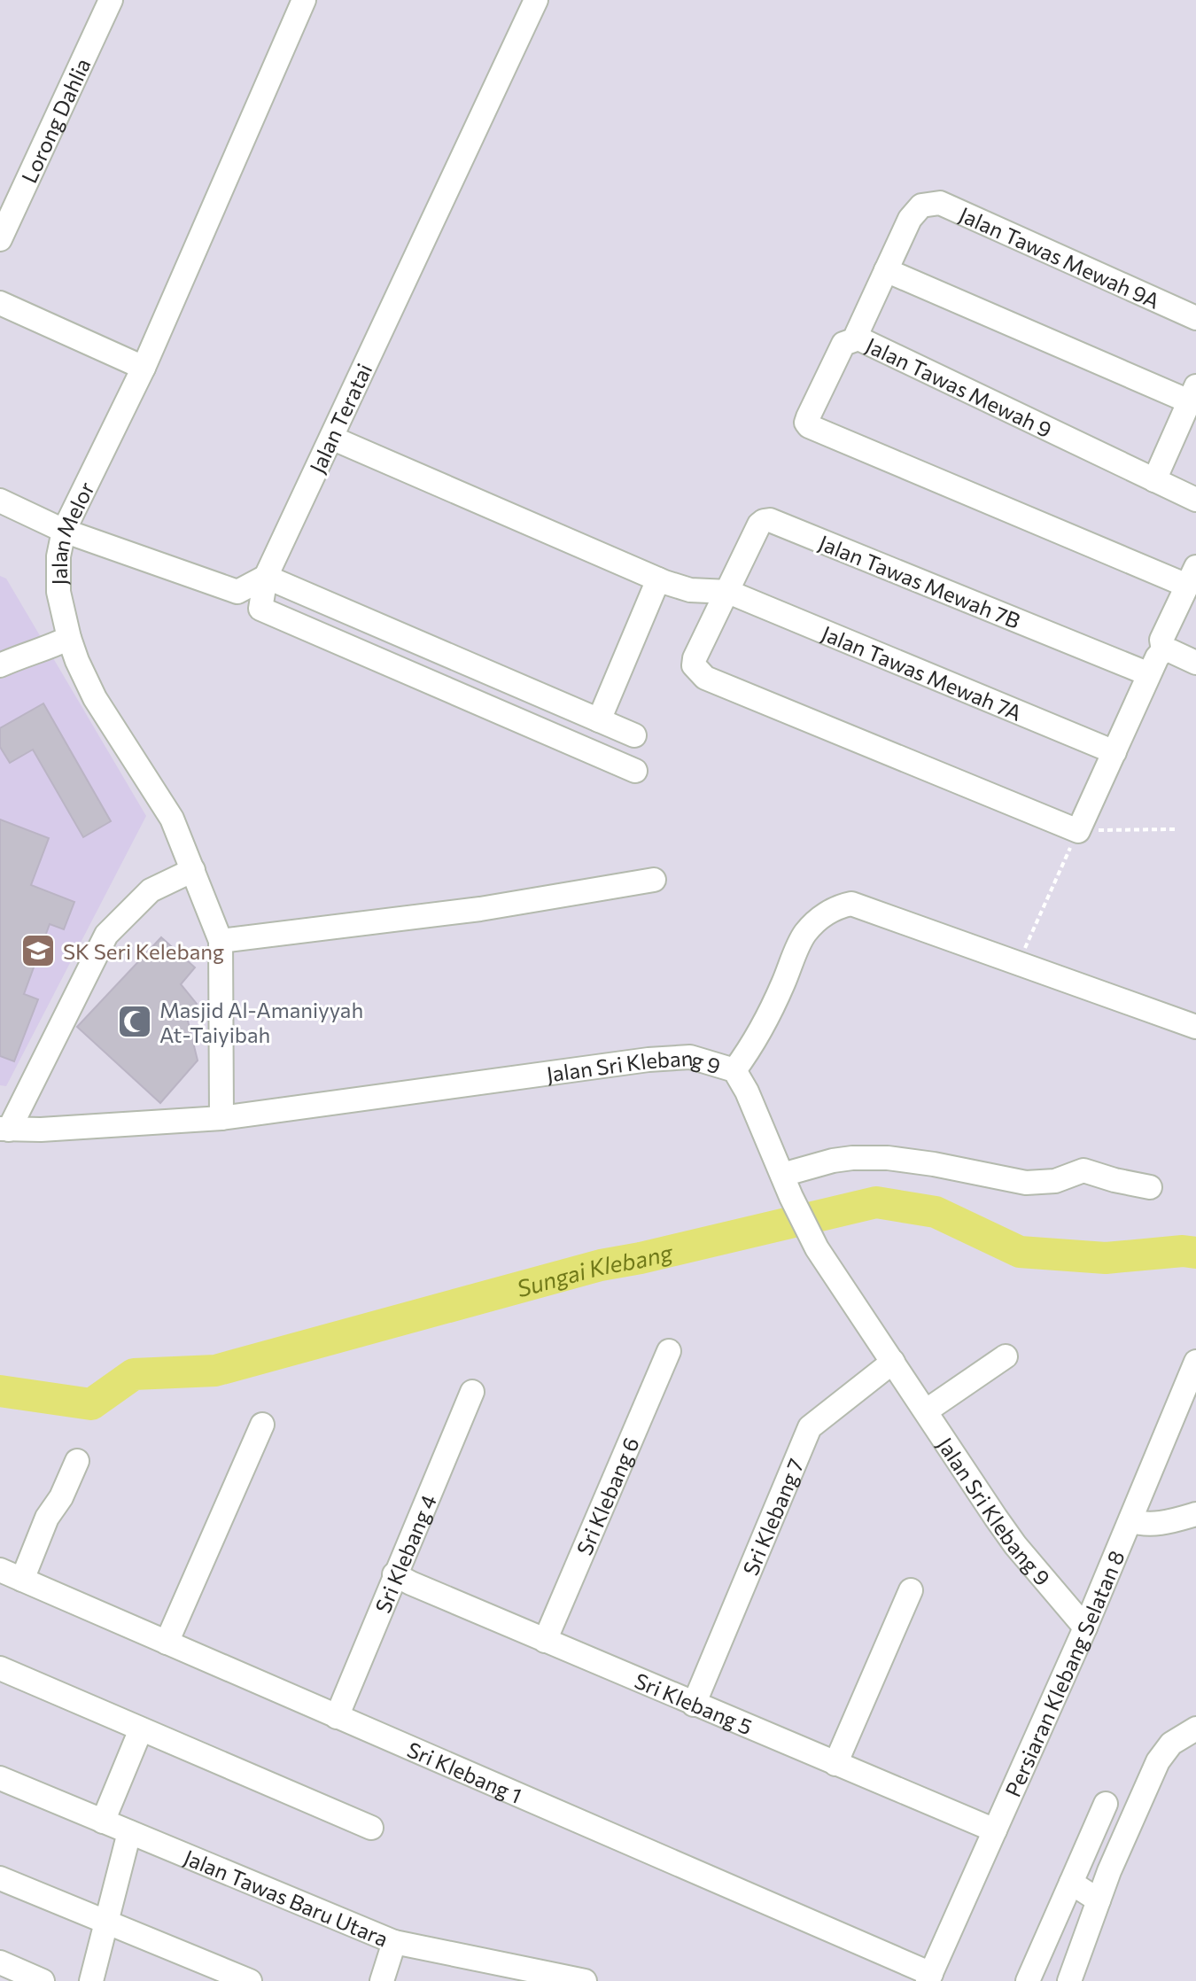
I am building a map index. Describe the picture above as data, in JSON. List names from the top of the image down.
{
  "streets": {
    "street": [
      "Lorong Dahlia",
      "Jalan Tawas Mewah 9A",
      "Jalan Tawas Mewah 9",
      "Jalan Teratai",
      "Jalan Melor",
      "Jalan Tawas Mewah 7B",
      "Jalan Tawas Mewah 7A",
      "Jalan Sri Klebang 9",
      "Sri Klebang 6",
      "Sri Klebang 7",
      "Sri Klebang 4",
      "Persiaran Klebang Selatan 8",
      "Sri Klebang 5",
      "Sri Klebang 1",
      "Jalan Tawas Baru Utara"
    ]
  },
  "crossings": [
    ["Jalan Tawas Mewah 9A", "Jalan Tawas Mewah 9"],
    ["Jalan Teratai", "Jalan Tawas Mewah 7A"],
    ["Jalan Melor", "Jalan Sri Klebang 9"],
    ["Jalan Tawas Mewah 7B", "Jalan Tawas Mewah 7A"],
    ["Jalan Sri Klebang 9", "Sri Klebang 7"],
    ["Jalan Sri Klebang 9", "Persiaran Klebang Selatan 8"],
    ["Sri Klebang 6", "Sri Klebang 5"],
    ["Sri Klebang 7", "Sri Klebang 5"],
    ["Sri Klebang 4", "Sri Klebang 5"],
    ["Sri Klebang 4", "Sri Klebang 1"],
    ["Persiaran Klebang Selatan 8", "Sri Klebang 5"],
    ["Persiaran Klebang Selatan 8", "Sri Klebang 1"]
  ],
  "water": ["Sungai Klebang"],
  "places": {
    "school or university": ["SK Seri Kelebang"],
    "mosque": ["Masjid Al-Amaniyyah At-Taiyibah"]
  }
}
